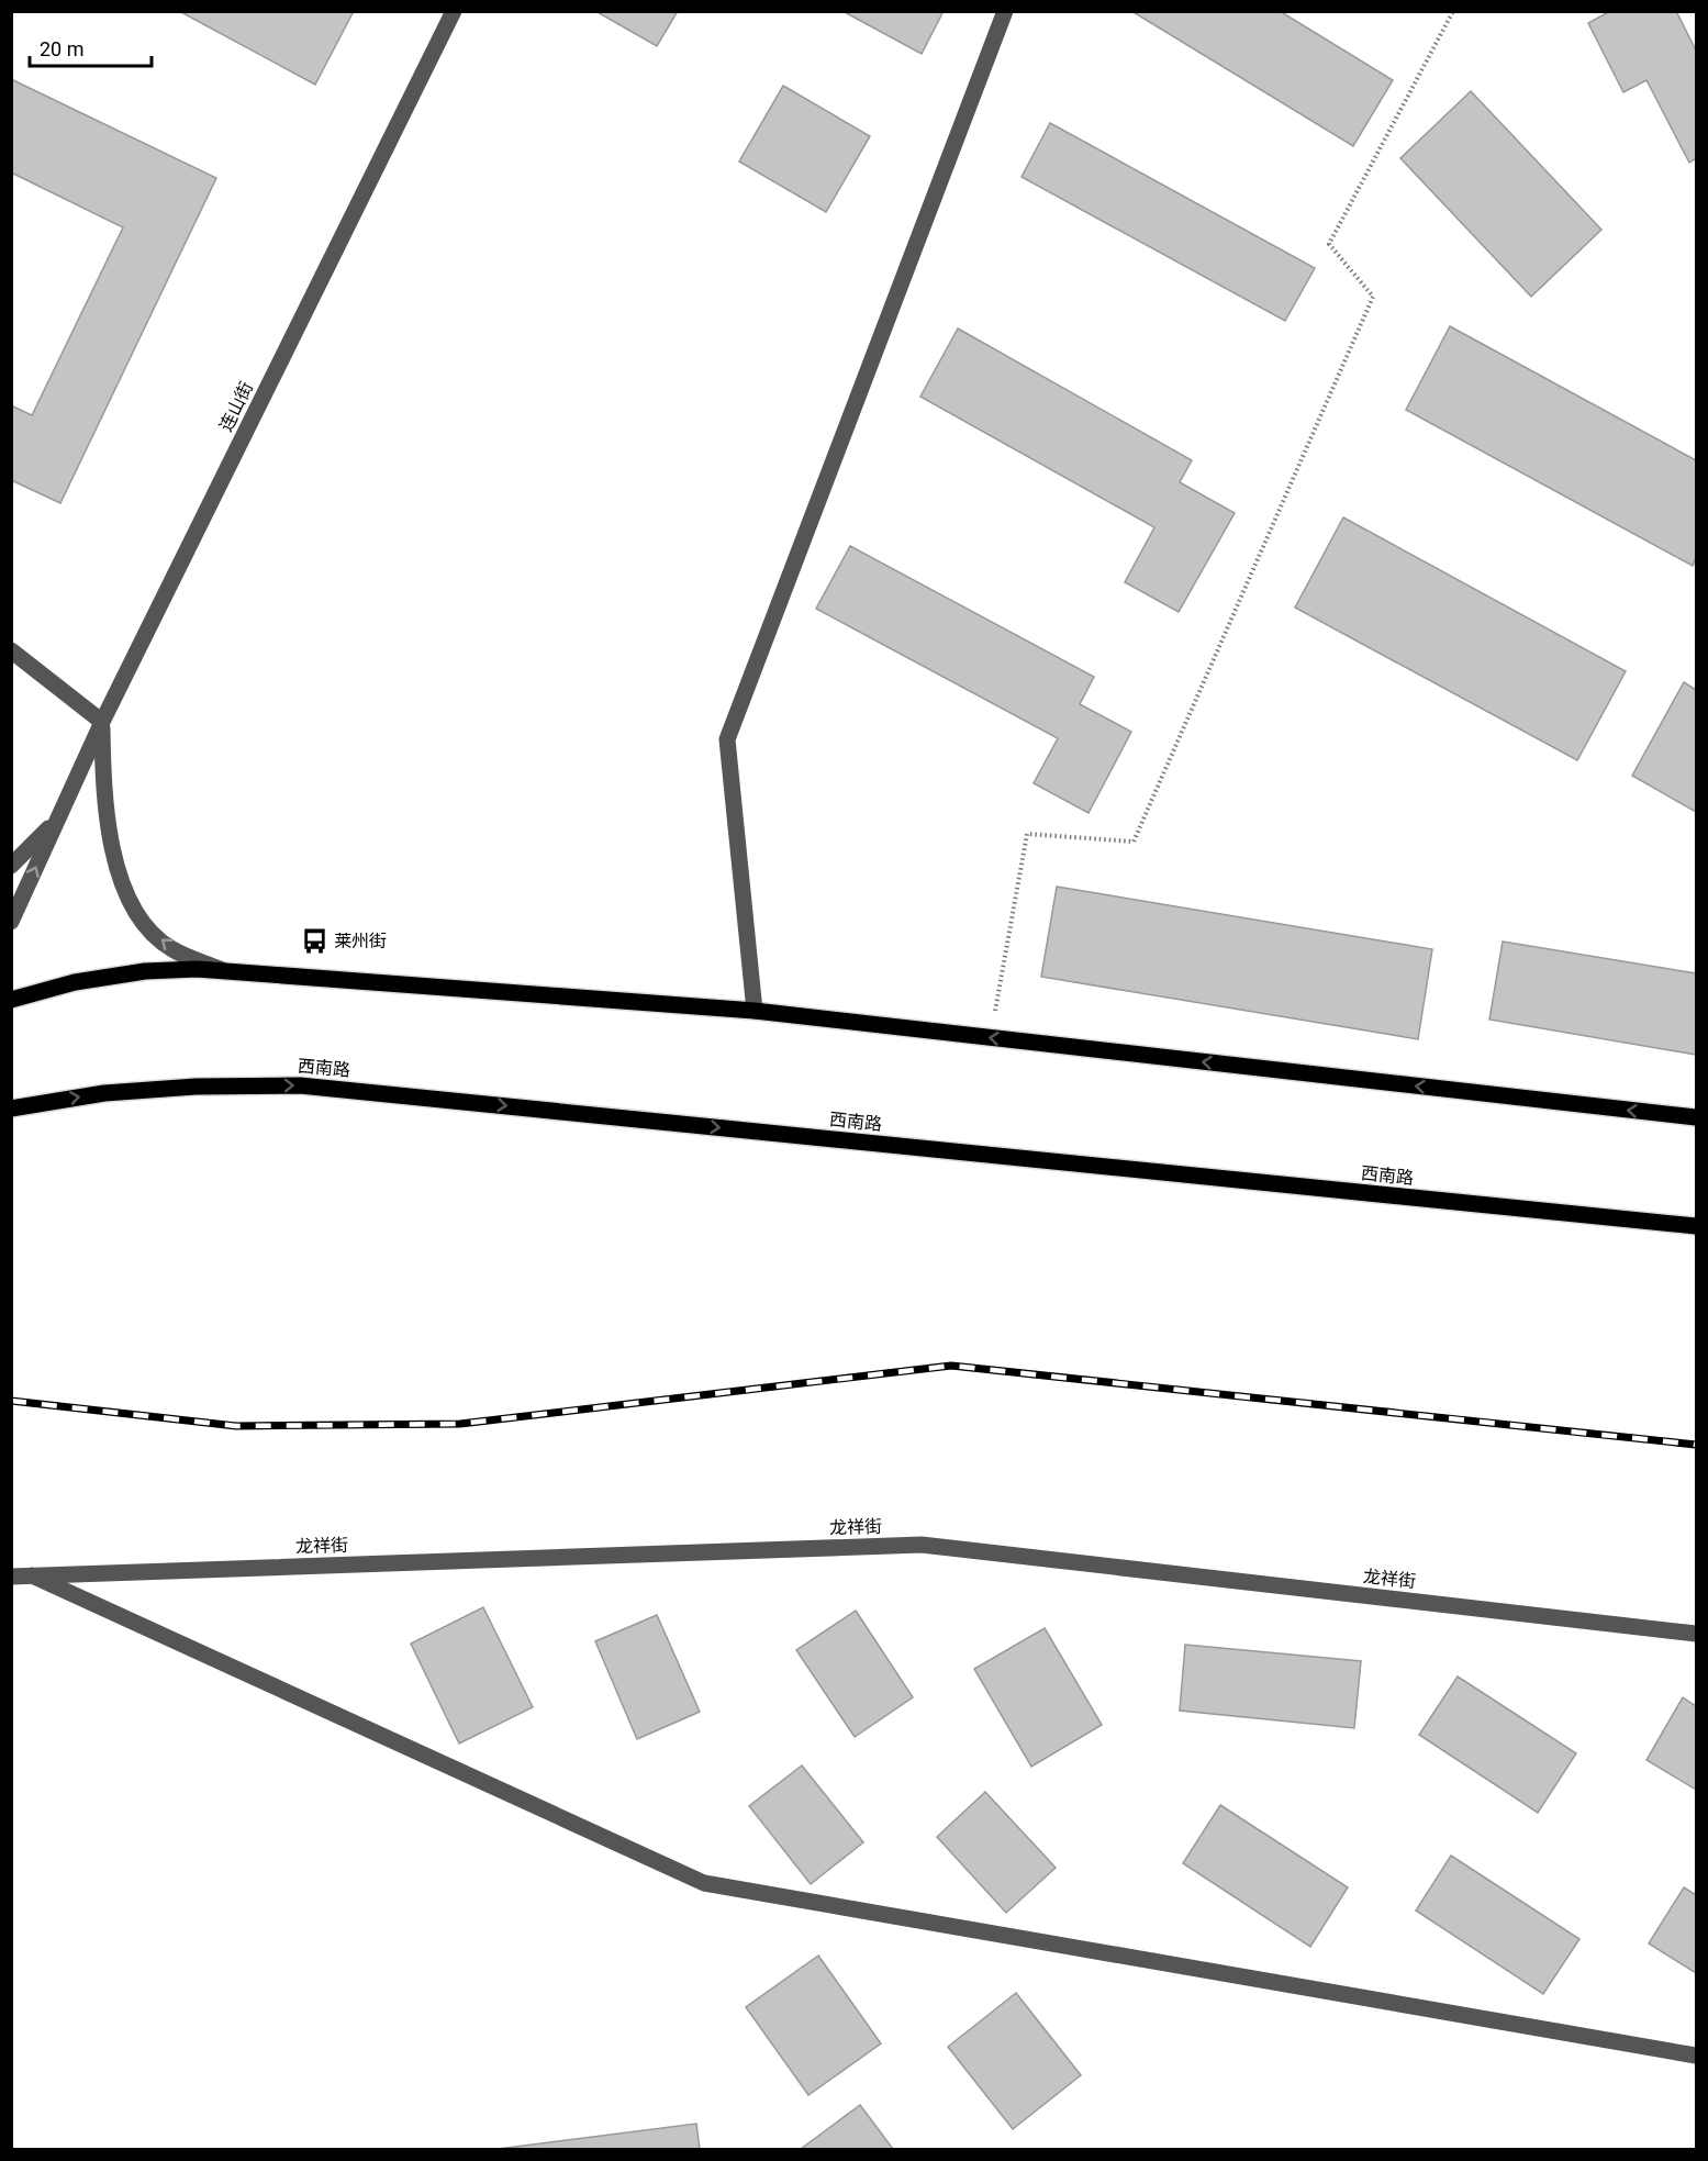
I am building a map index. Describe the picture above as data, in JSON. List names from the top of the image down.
{
  "streets": {
    "main road": ["西南路"],
    "street": ["连山街", "龙祥街"]
  },
  "places": {
    "bus stop": ["莱州街"]
  },
  "scale_bar": "20 m"
}
